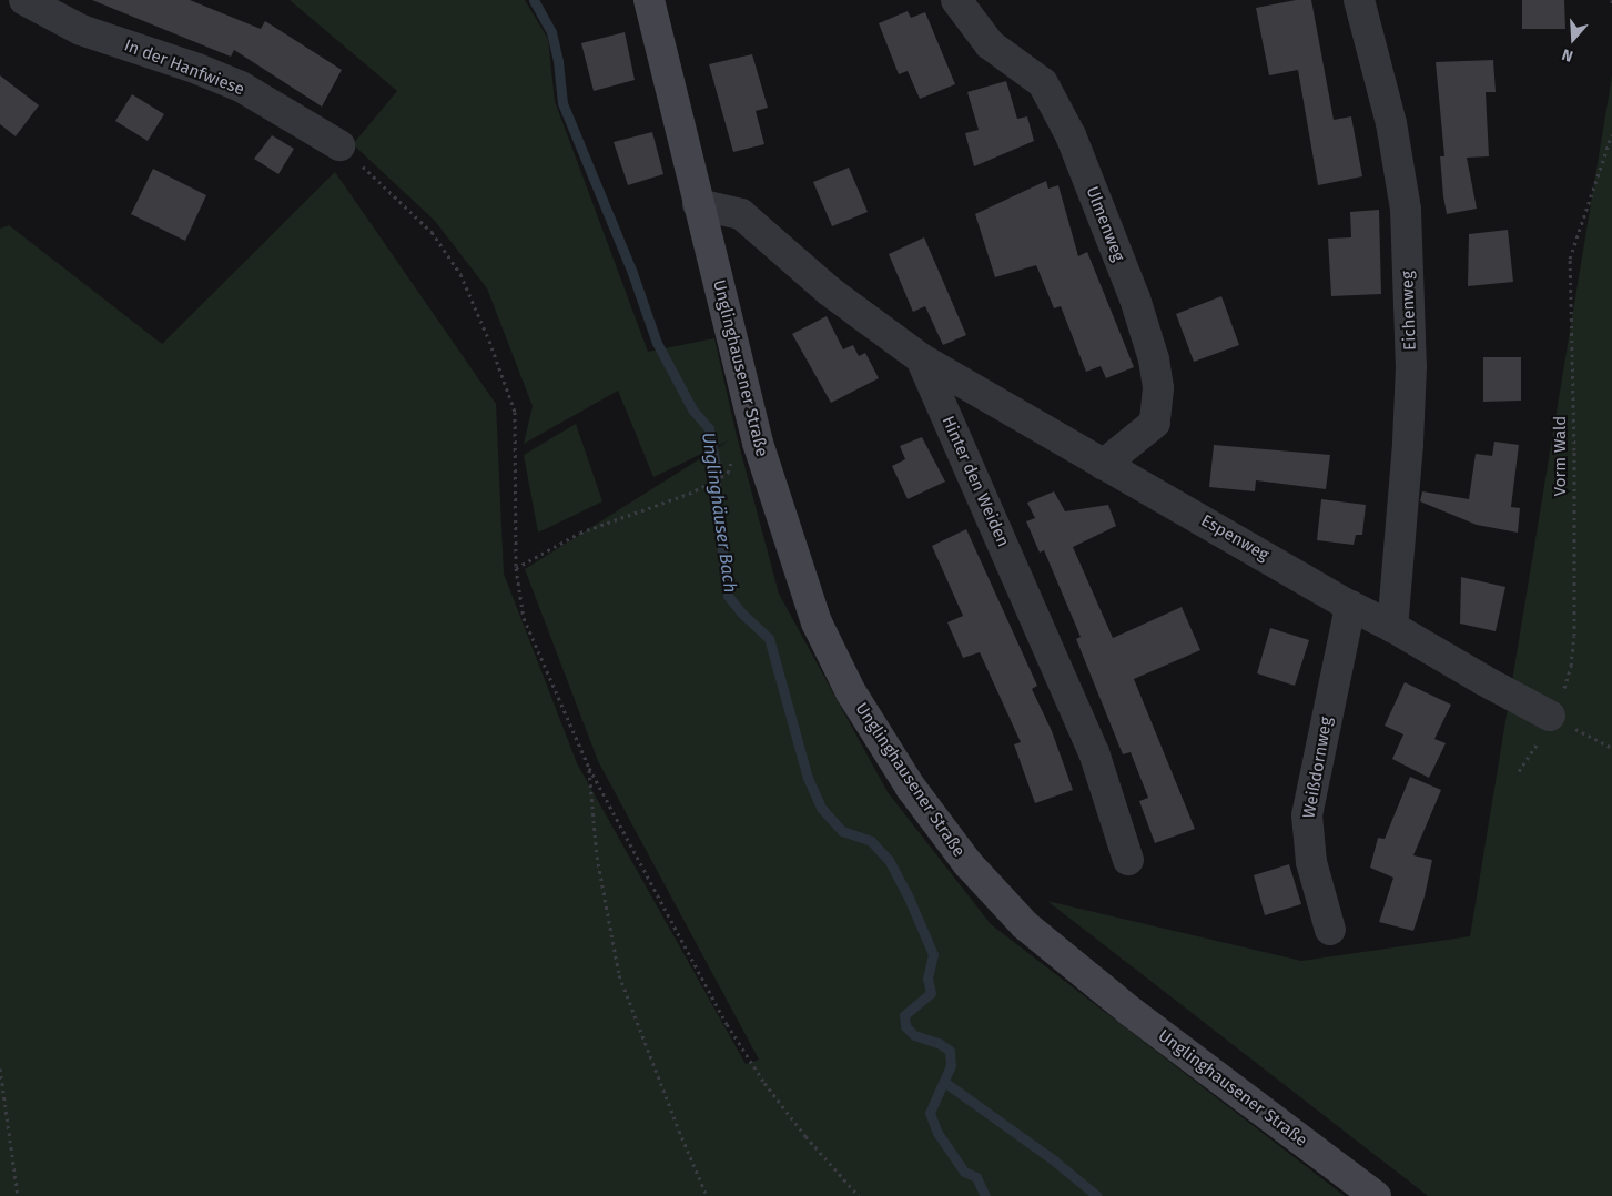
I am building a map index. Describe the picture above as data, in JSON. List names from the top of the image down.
{
  "streets": {
    "main road": ["Unglinghausener Straße"],
    "street": [
      "In der Hanfwiese",
      "Ulmenweg",
      "Eichenweg",
      "Hinter den Weiden",
      "Espenweg",
      "Weißdornweg"
    ],
    "path": ["Vorm Wald"]
  },
  "crossings": [
    ["Ulmenweg", "Espenweg"],
    ["Eichenweg", "Espenweg"],
    ["Unglinghausener Straße", "Hinter den Weiden"],
    ["Vorm Wald", "Espenweg"],
    ["Hinter den Weiden", "Espenweg"],
    ["Espenweg", "Weißdornweg"]
  ],
  "water": ["Unglinghäuser Bach"],
  "north": "bottom"
}
